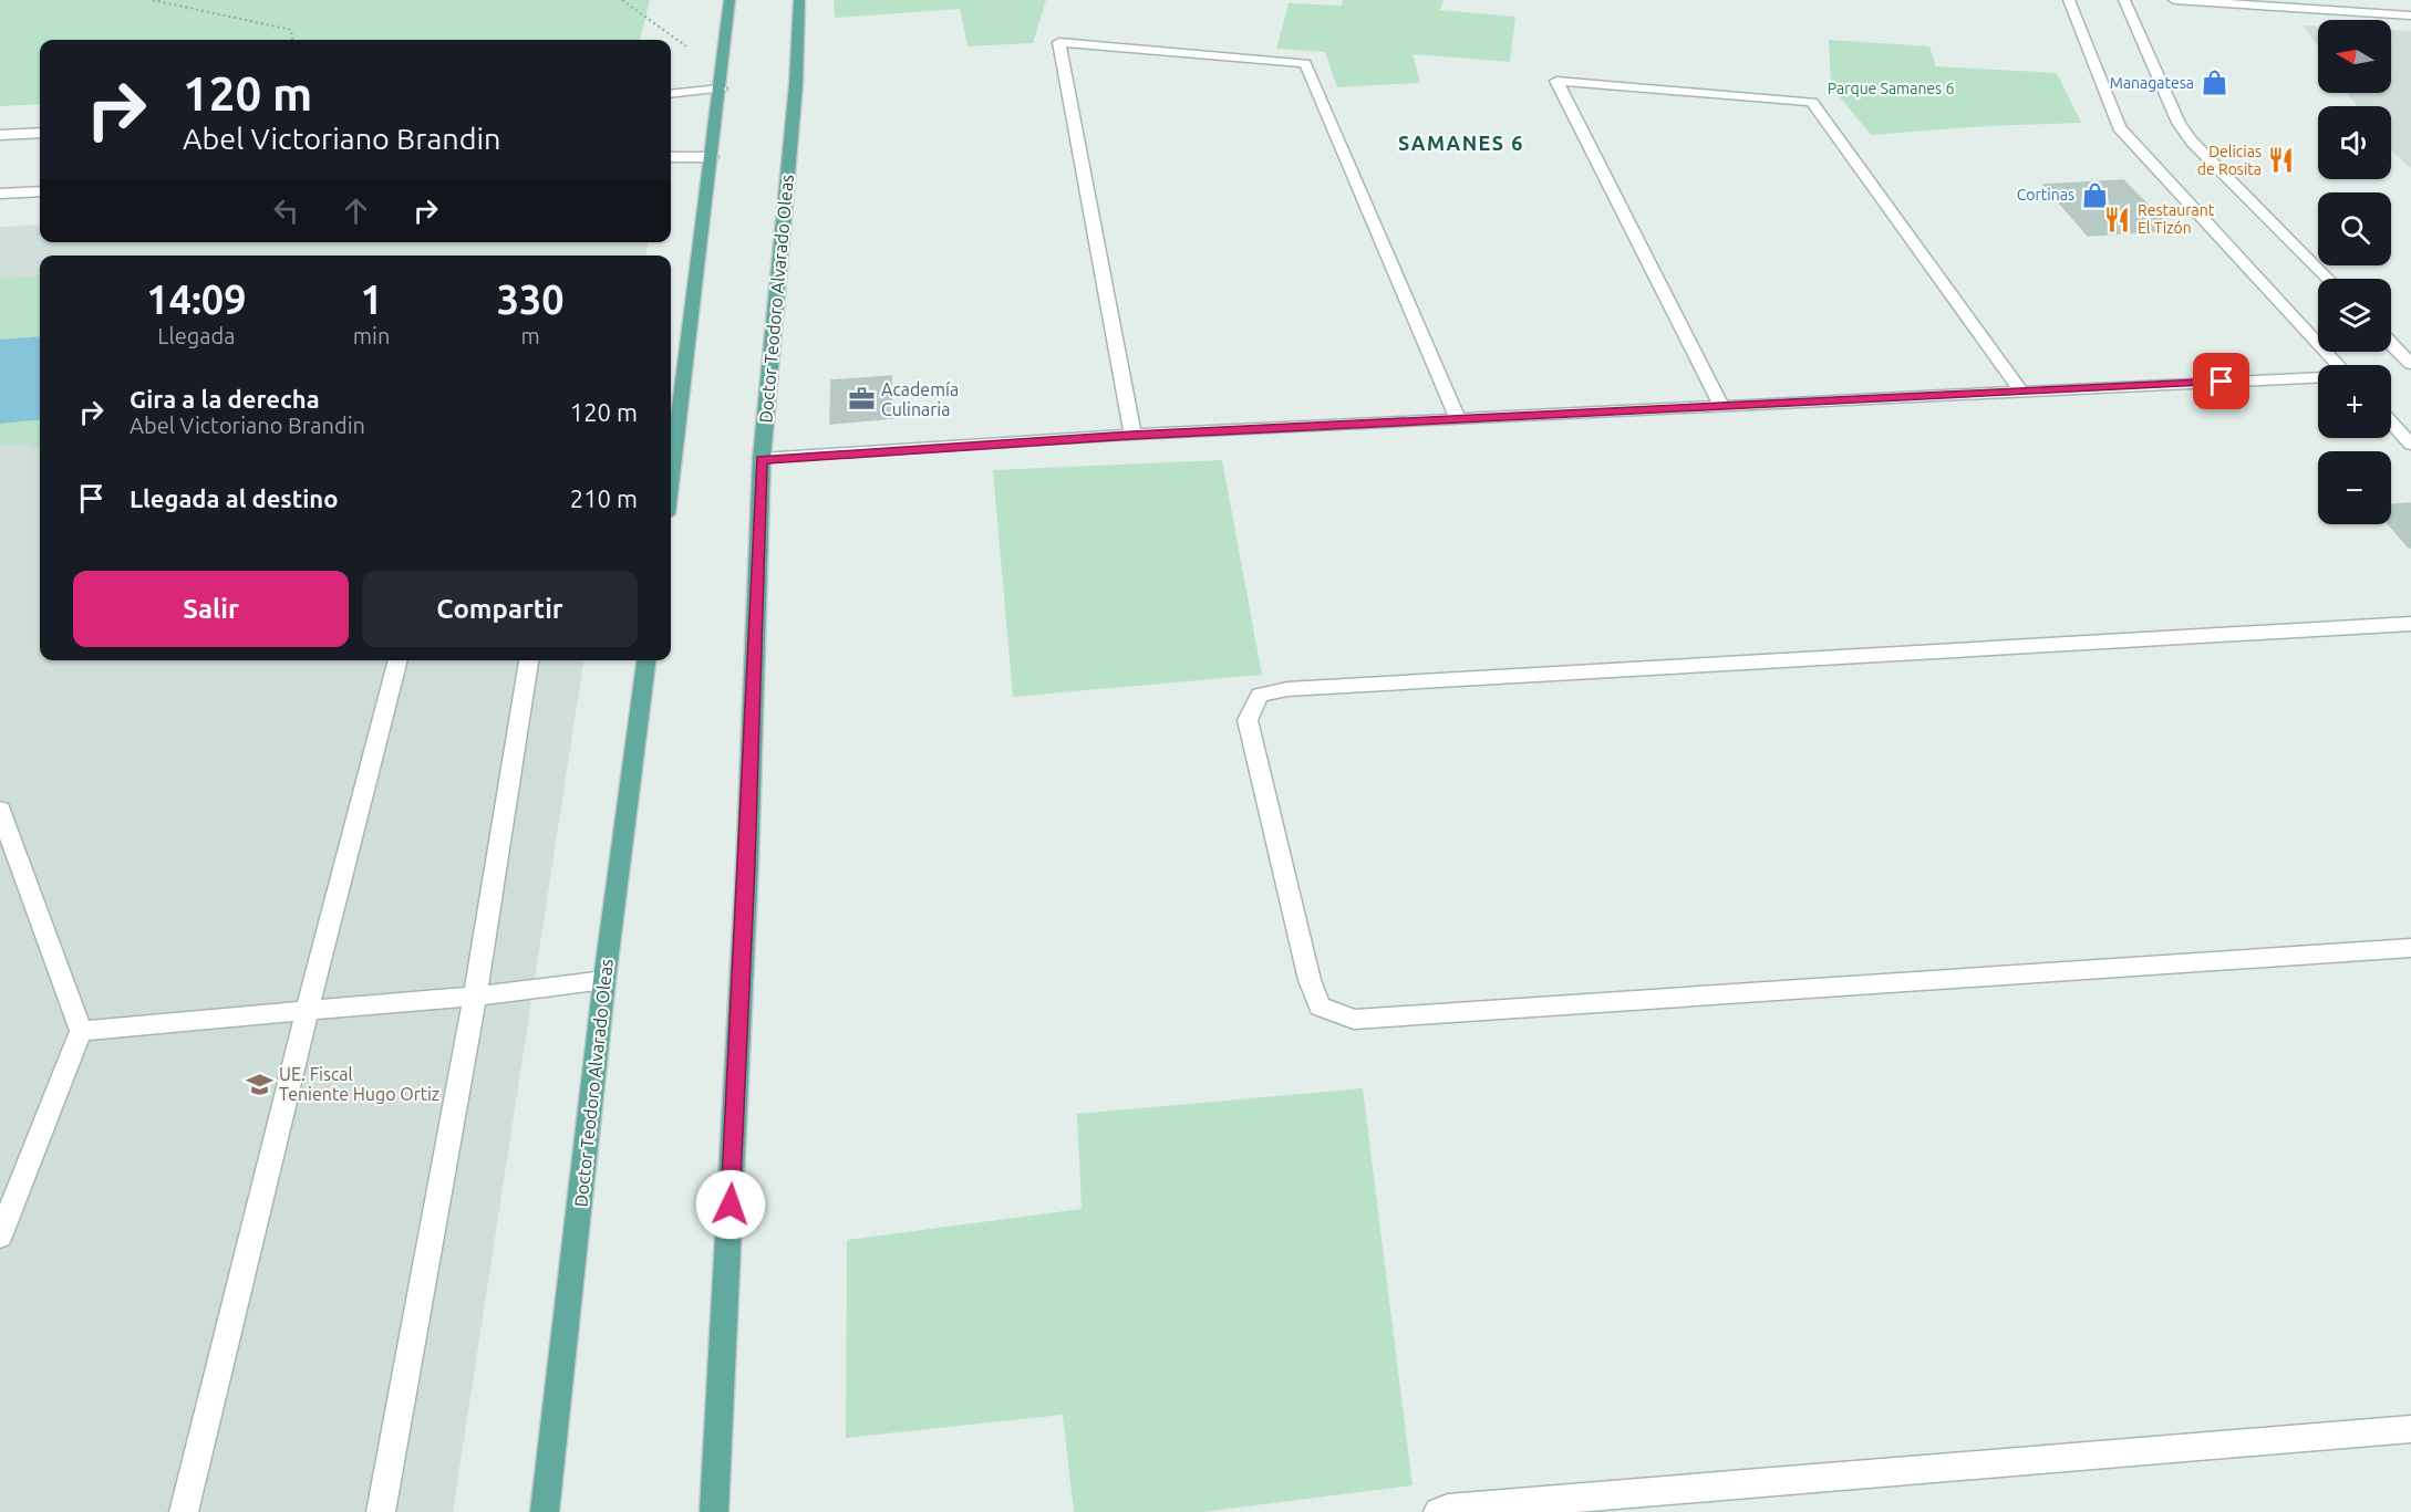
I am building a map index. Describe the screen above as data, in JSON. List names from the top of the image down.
{
  "streets": {
    "main road": ["Doctor Teodoro Alvarado Oleas"]
  },
  "districts": ["SAMANES 6"],
  "parks": ["Parque Samanes 6"],
  "places": {
    "shop": ["Managatesa", "Cortinas"],
    "restaurant": ["Delicias de Rosita", "Restaurant El Tizón"],
    "office": ["Academía Culinaria"],
    "school or university": ["UE. Fiscal Teniente Hugo Ortiz"]
  },
  "north": "left",
  "page": {
    "map_buttons": ["+", "−"],
    "turn": ["120 m", "Abel Victoriano Brandin"],
    "eta": [
      "14:09",
      "Llegada",
      "1",
      "min",
      "330",
      "m"
    ],
    "list": [
      {
        "name": "Gira a la derecha",
        "note": "Abel Victoriano Brandin",
        "value": "120 m"
      },
      {
        "name": "Llegada al destino",
        "value": "210 m"
      }
    ],
    "buttons": ["Salir", "Compartir"]
  }
}
